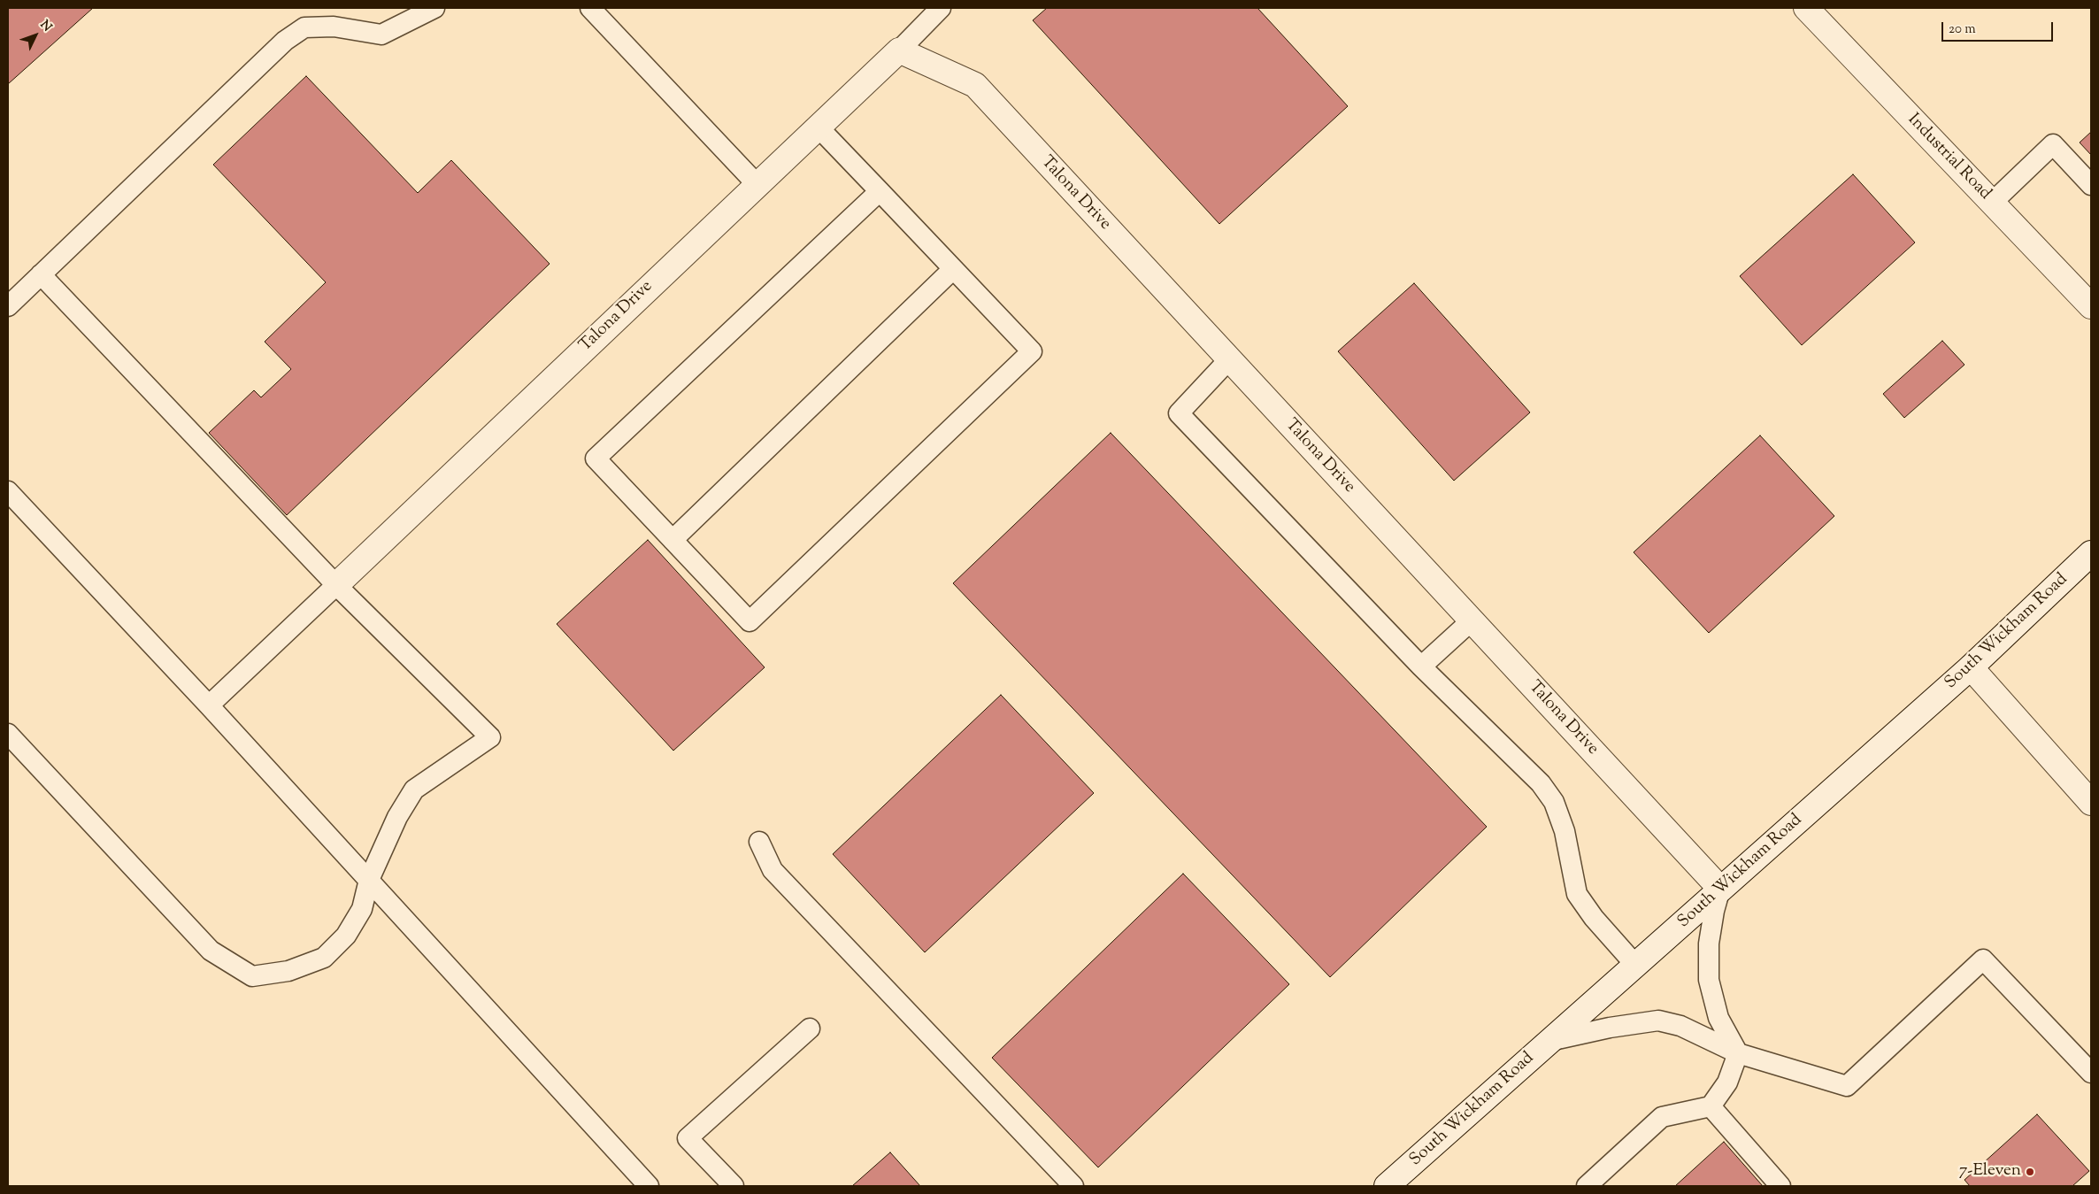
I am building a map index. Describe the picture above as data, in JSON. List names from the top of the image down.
{
  "streets": {
    "street": ["Industrial Road", "Talona Drive", "South Wickham Road"]
  },
  "crossings": [
    ["Talona Drive", "South Wickham Road"]
  ],
  "places": ["7-Eleven"],
  "scale_bar": "20 m",
  "north": "top right"
}
